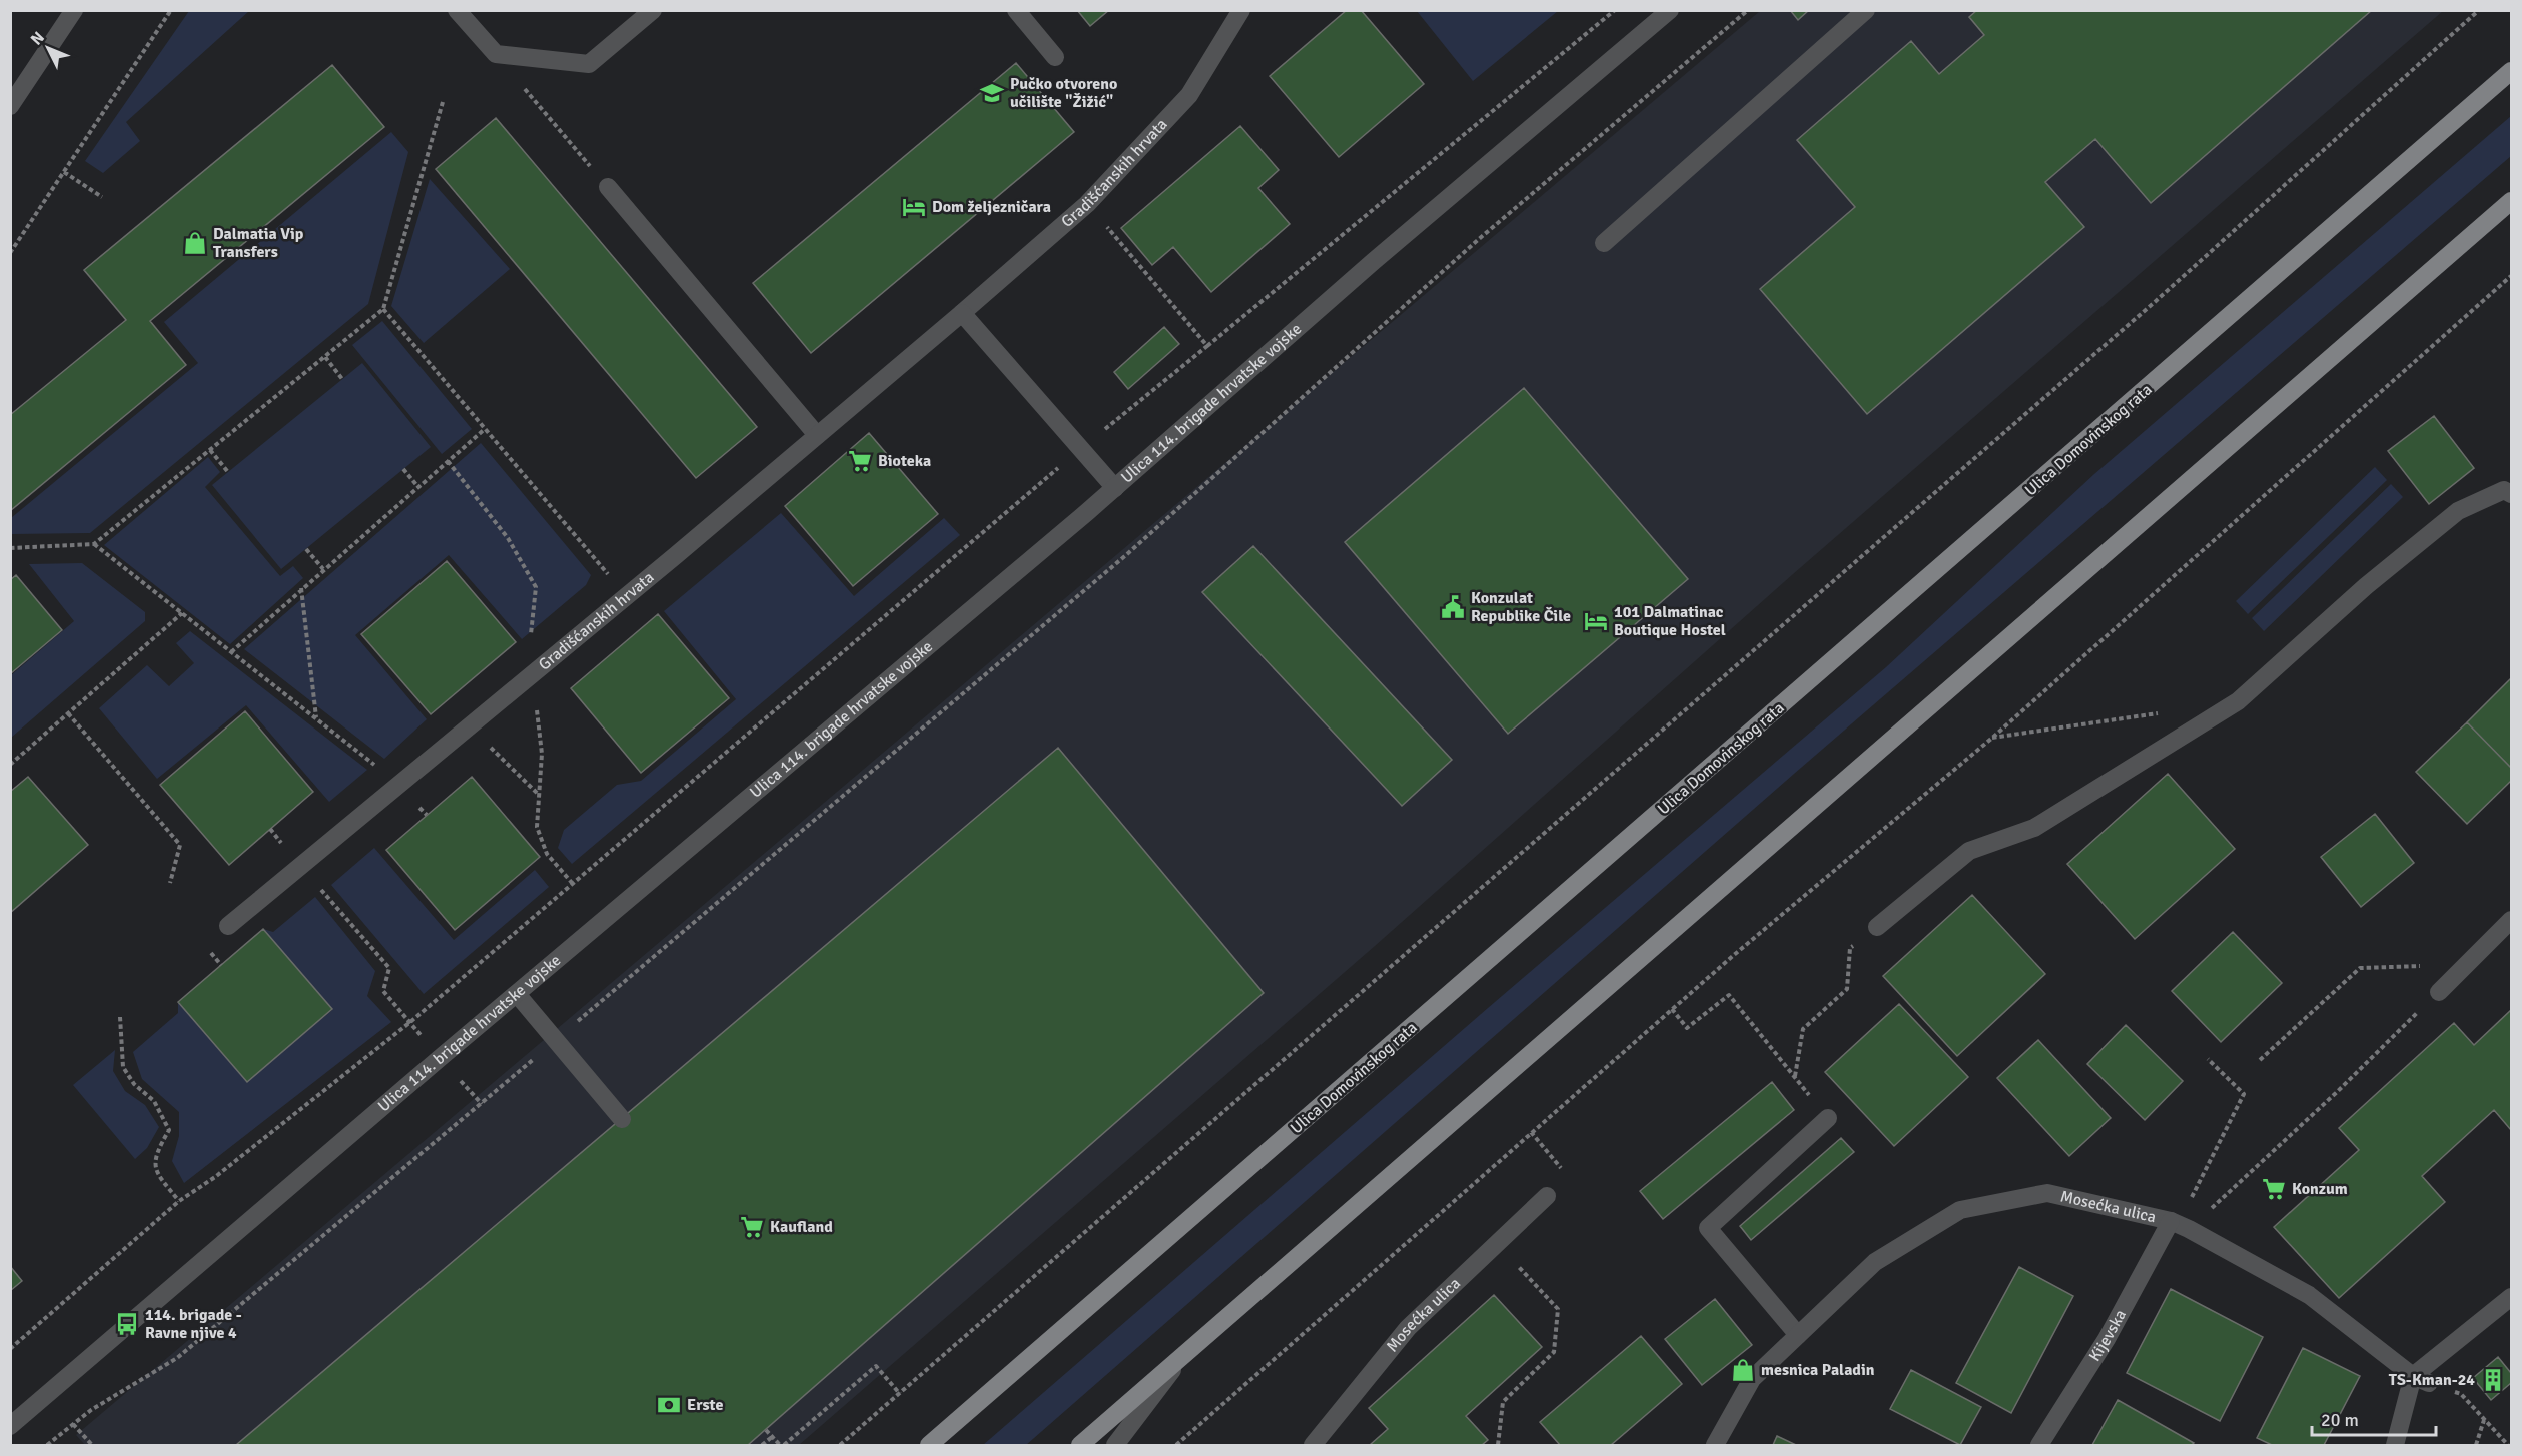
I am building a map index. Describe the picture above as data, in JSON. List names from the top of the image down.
{
  "streets": {
    "main road": ["Ulica Domovinskog rata"],
    "street": [
      "Gradišćanskih hrvata",
      "Ulica 114. brigade hrvatske vojske",
      "Mosećka ulica",
      "Kijevska"
    ]
  },
  "crossings": [
    ["Mosećka ulica", "Kijevska"]
  ],
  "places": {
    "school or university": ["Pučko otvoreno učilište \"Žižić\""],
    "hotel": ["Dom željezničara", "101 Dalmatinac Boutique Hostel"],
    "shop": ["Dalmatia Vip Transfers", "mesnica Paladin"],
    "supermarket": ["Bioteka", "Konzum", "Kaufland"],
    "public building": ["Konzulat Republike Čile"],
    "bus stop": ["114. brigade - Ravne njive 4"],
    "building": ["TS-Kman-24"],
    "bank": ["Erste"]
  },
  "scale_bar": "20 m",
  "north": "top left"
}
